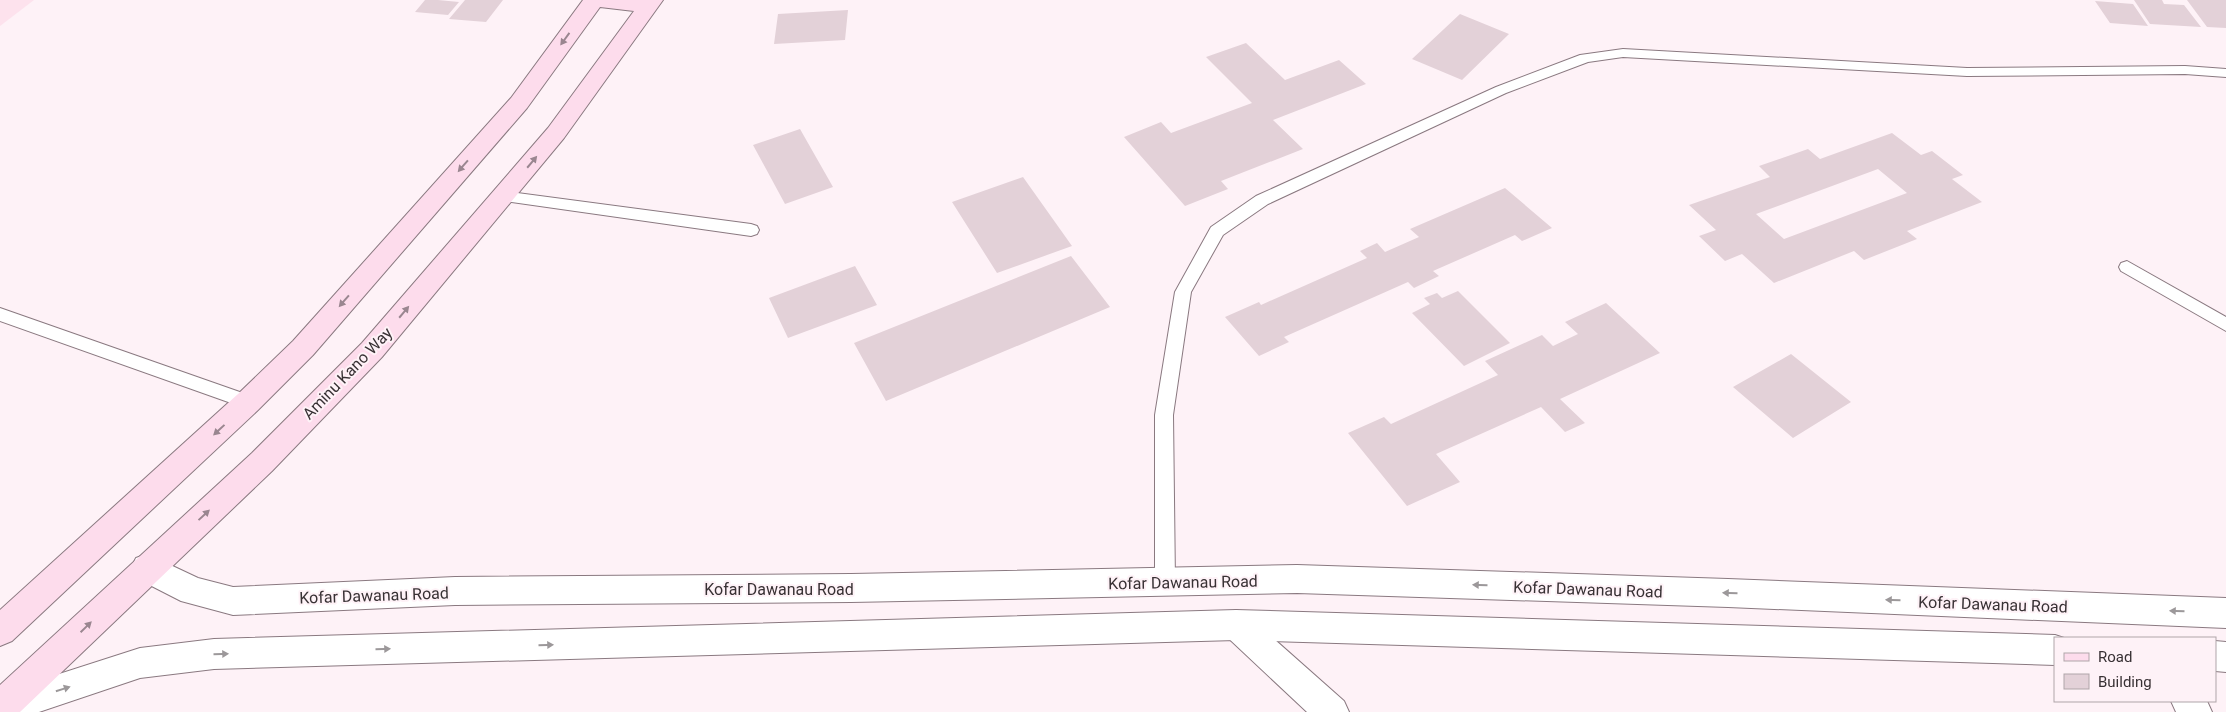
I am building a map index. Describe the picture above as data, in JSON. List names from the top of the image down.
{
  "streets": {
    "main road": ["Aminu Kano Way"],
    "street": ["Kofar Dawanau Road"]
  },
  "crossings": [
    ["Aminu Kano Way", "Kofar Dawanau Road"]
  ],
  "legend": ["Road", "Building"]
}
